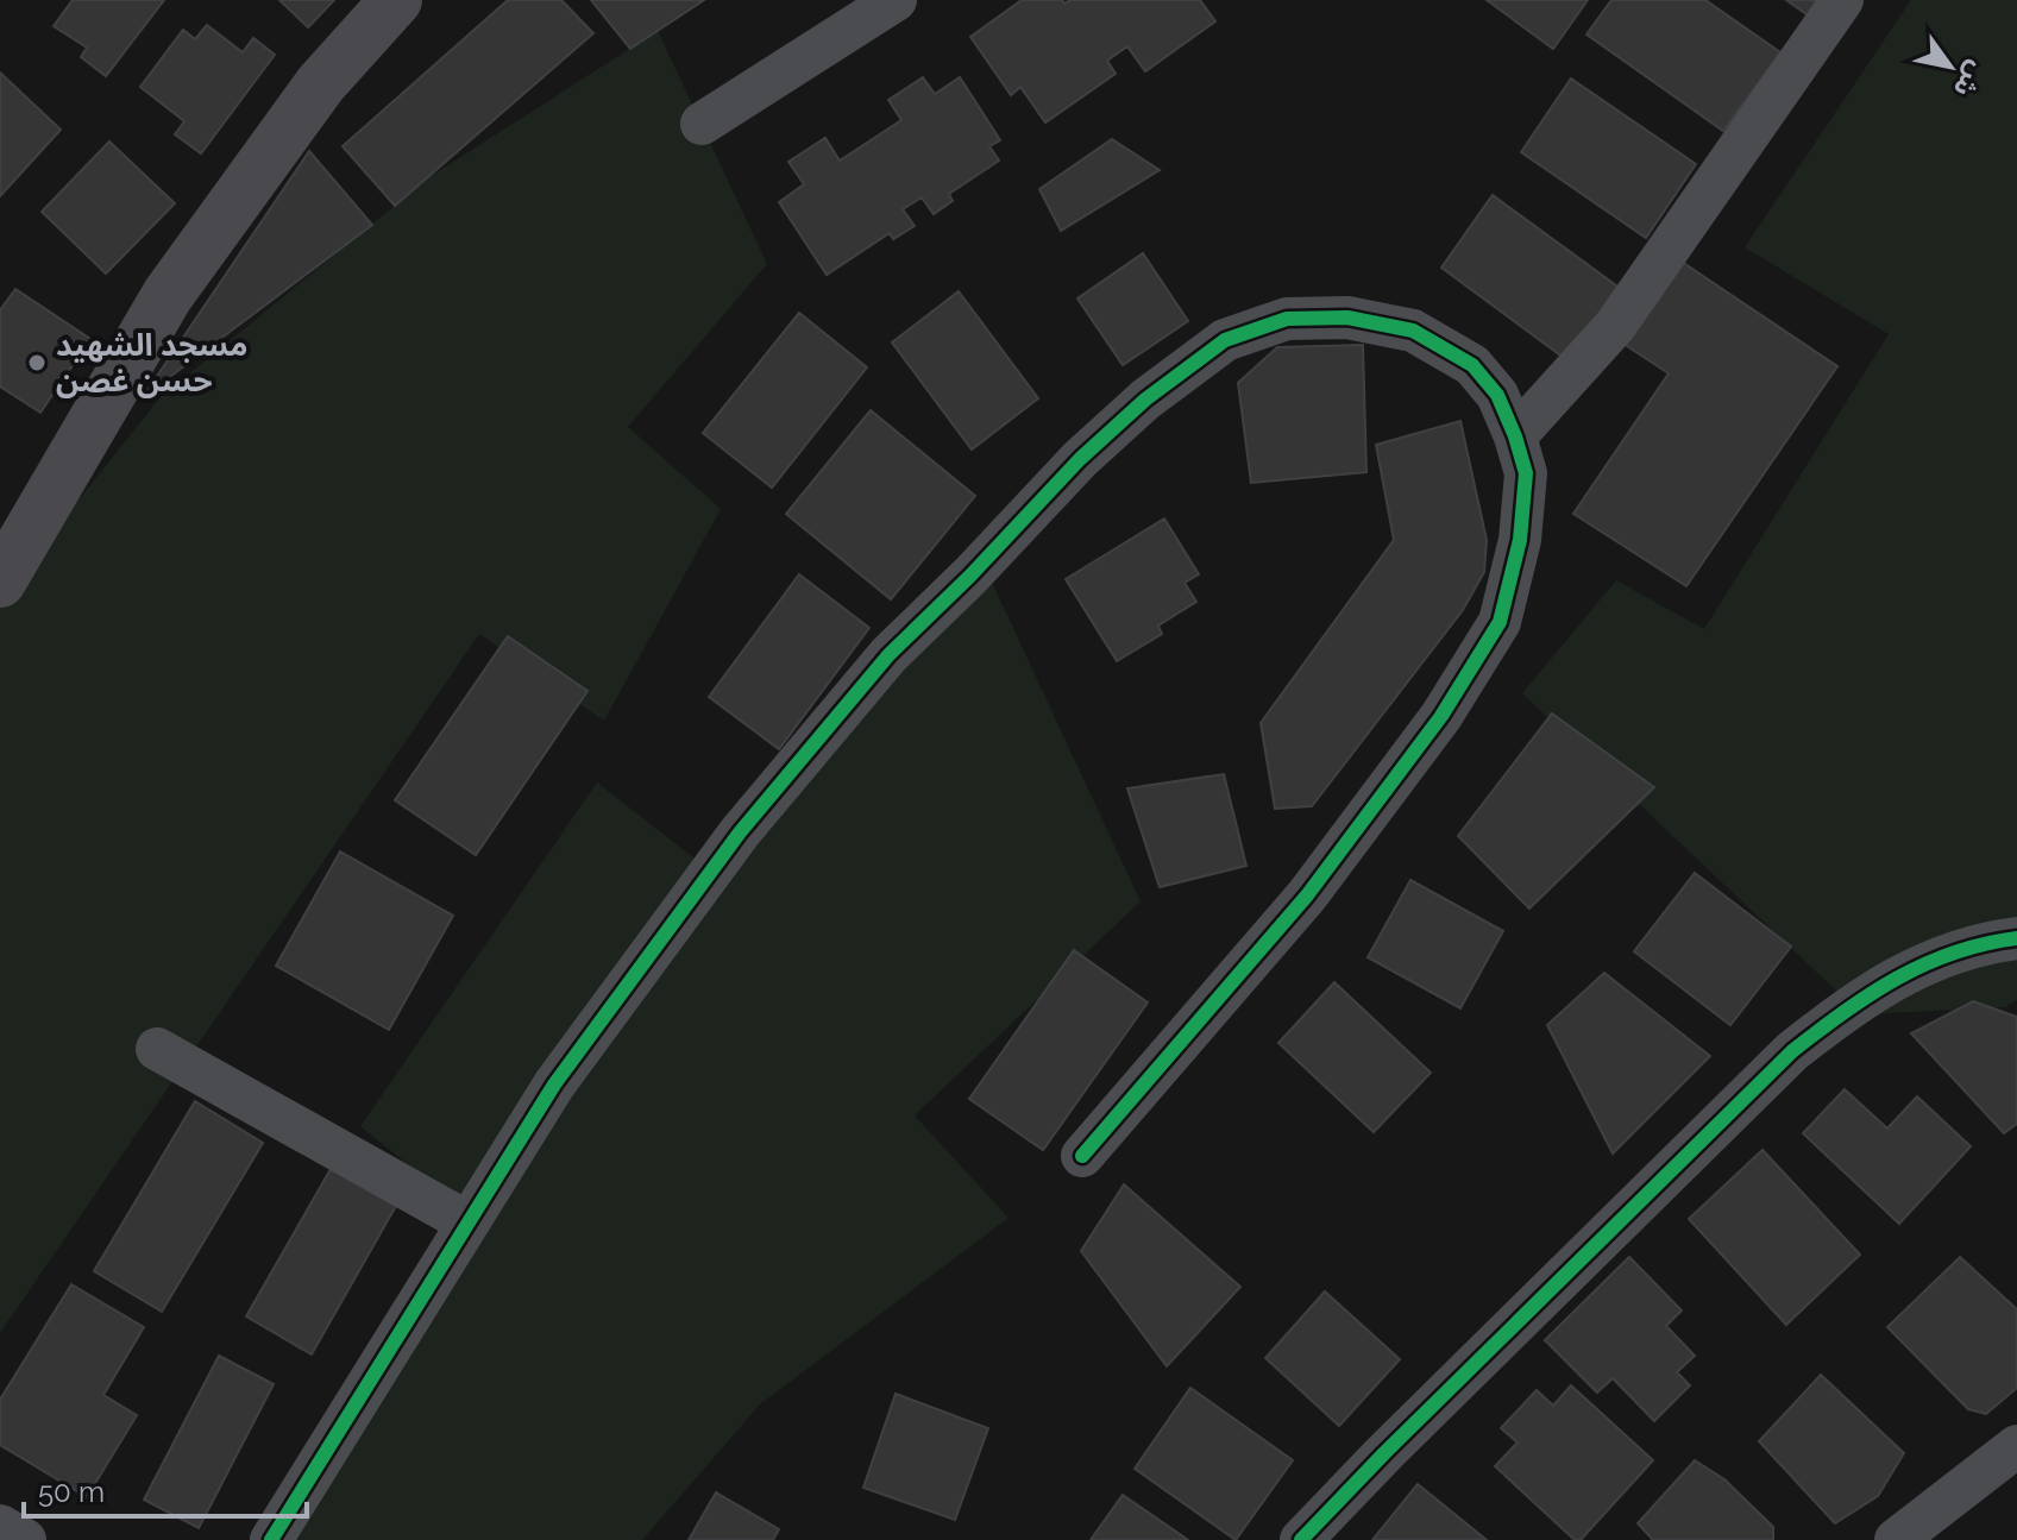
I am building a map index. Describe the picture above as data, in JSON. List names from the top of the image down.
{
  "places": ["مسجد الشهيد حسن غصن"],
  "scale_bar": "50 m",
  "north": "bottom right"
}
